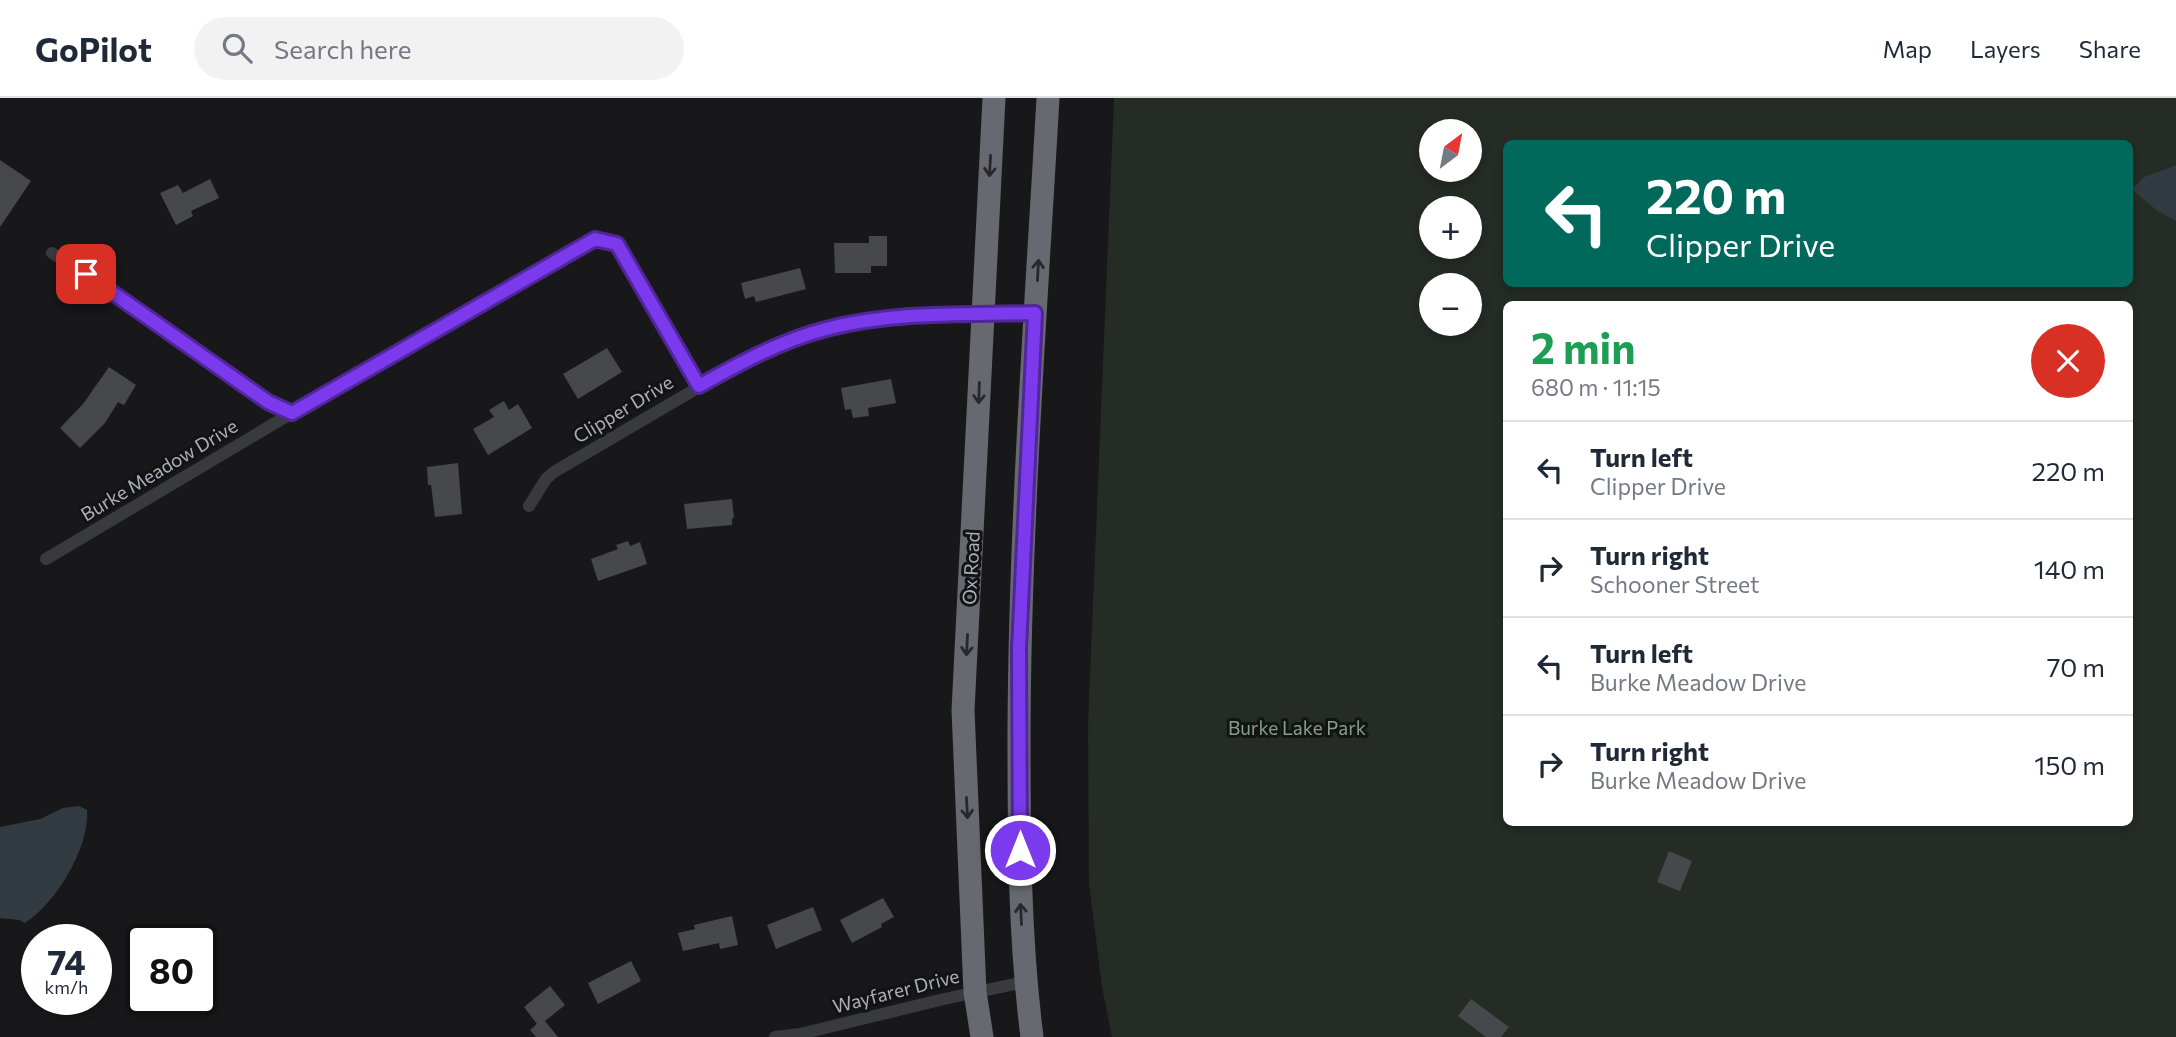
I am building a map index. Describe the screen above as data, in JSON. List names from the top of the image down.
{
  "streets": {
    "highway": ["Ox Road"],
    "street": ["Clipper Drive", "Burke Meadow Drive", "Wayfarer Drive"]
  },
  "crossings": [
    ["Clipper Drive", "Burke Meadow Drive"],
    ["Clipper Drive", "Ox Road"],
    ["Ox Road", "Wayfarer Drive"]
  ],
  "parks": ["Burke Lake Park"],
  "north": "top right",
  "page": {
    "header": "GoPilot",
    "search": "Search here",
    "nav": ["Map", "Layers", "Share"],
    "map_buttons": ["+", "−"],
    "turn": ["220 m", "Clipper Drive"],
    "heading": ["2 min", "680 m · 11:15"],
    "list": [
      {
        "name": "Turn left",
        "note": "Clipper Drive",
        "value": "220 m"
      },
      {
        "name": "Turn right",
        "note": "Schooner Street",
        "value": "140 m"
      },
      {
        "name": "Turn left",
        "note": "Burke Meadow Drive",
        "value": "70 m"
      },
      {
        "name": "Turn right",
        "note": "Burke Meadow Drive",
        "value": "150 m"
      }
    ],
    "speed": "74 km/h",
    "limit": "80"
  }
}
